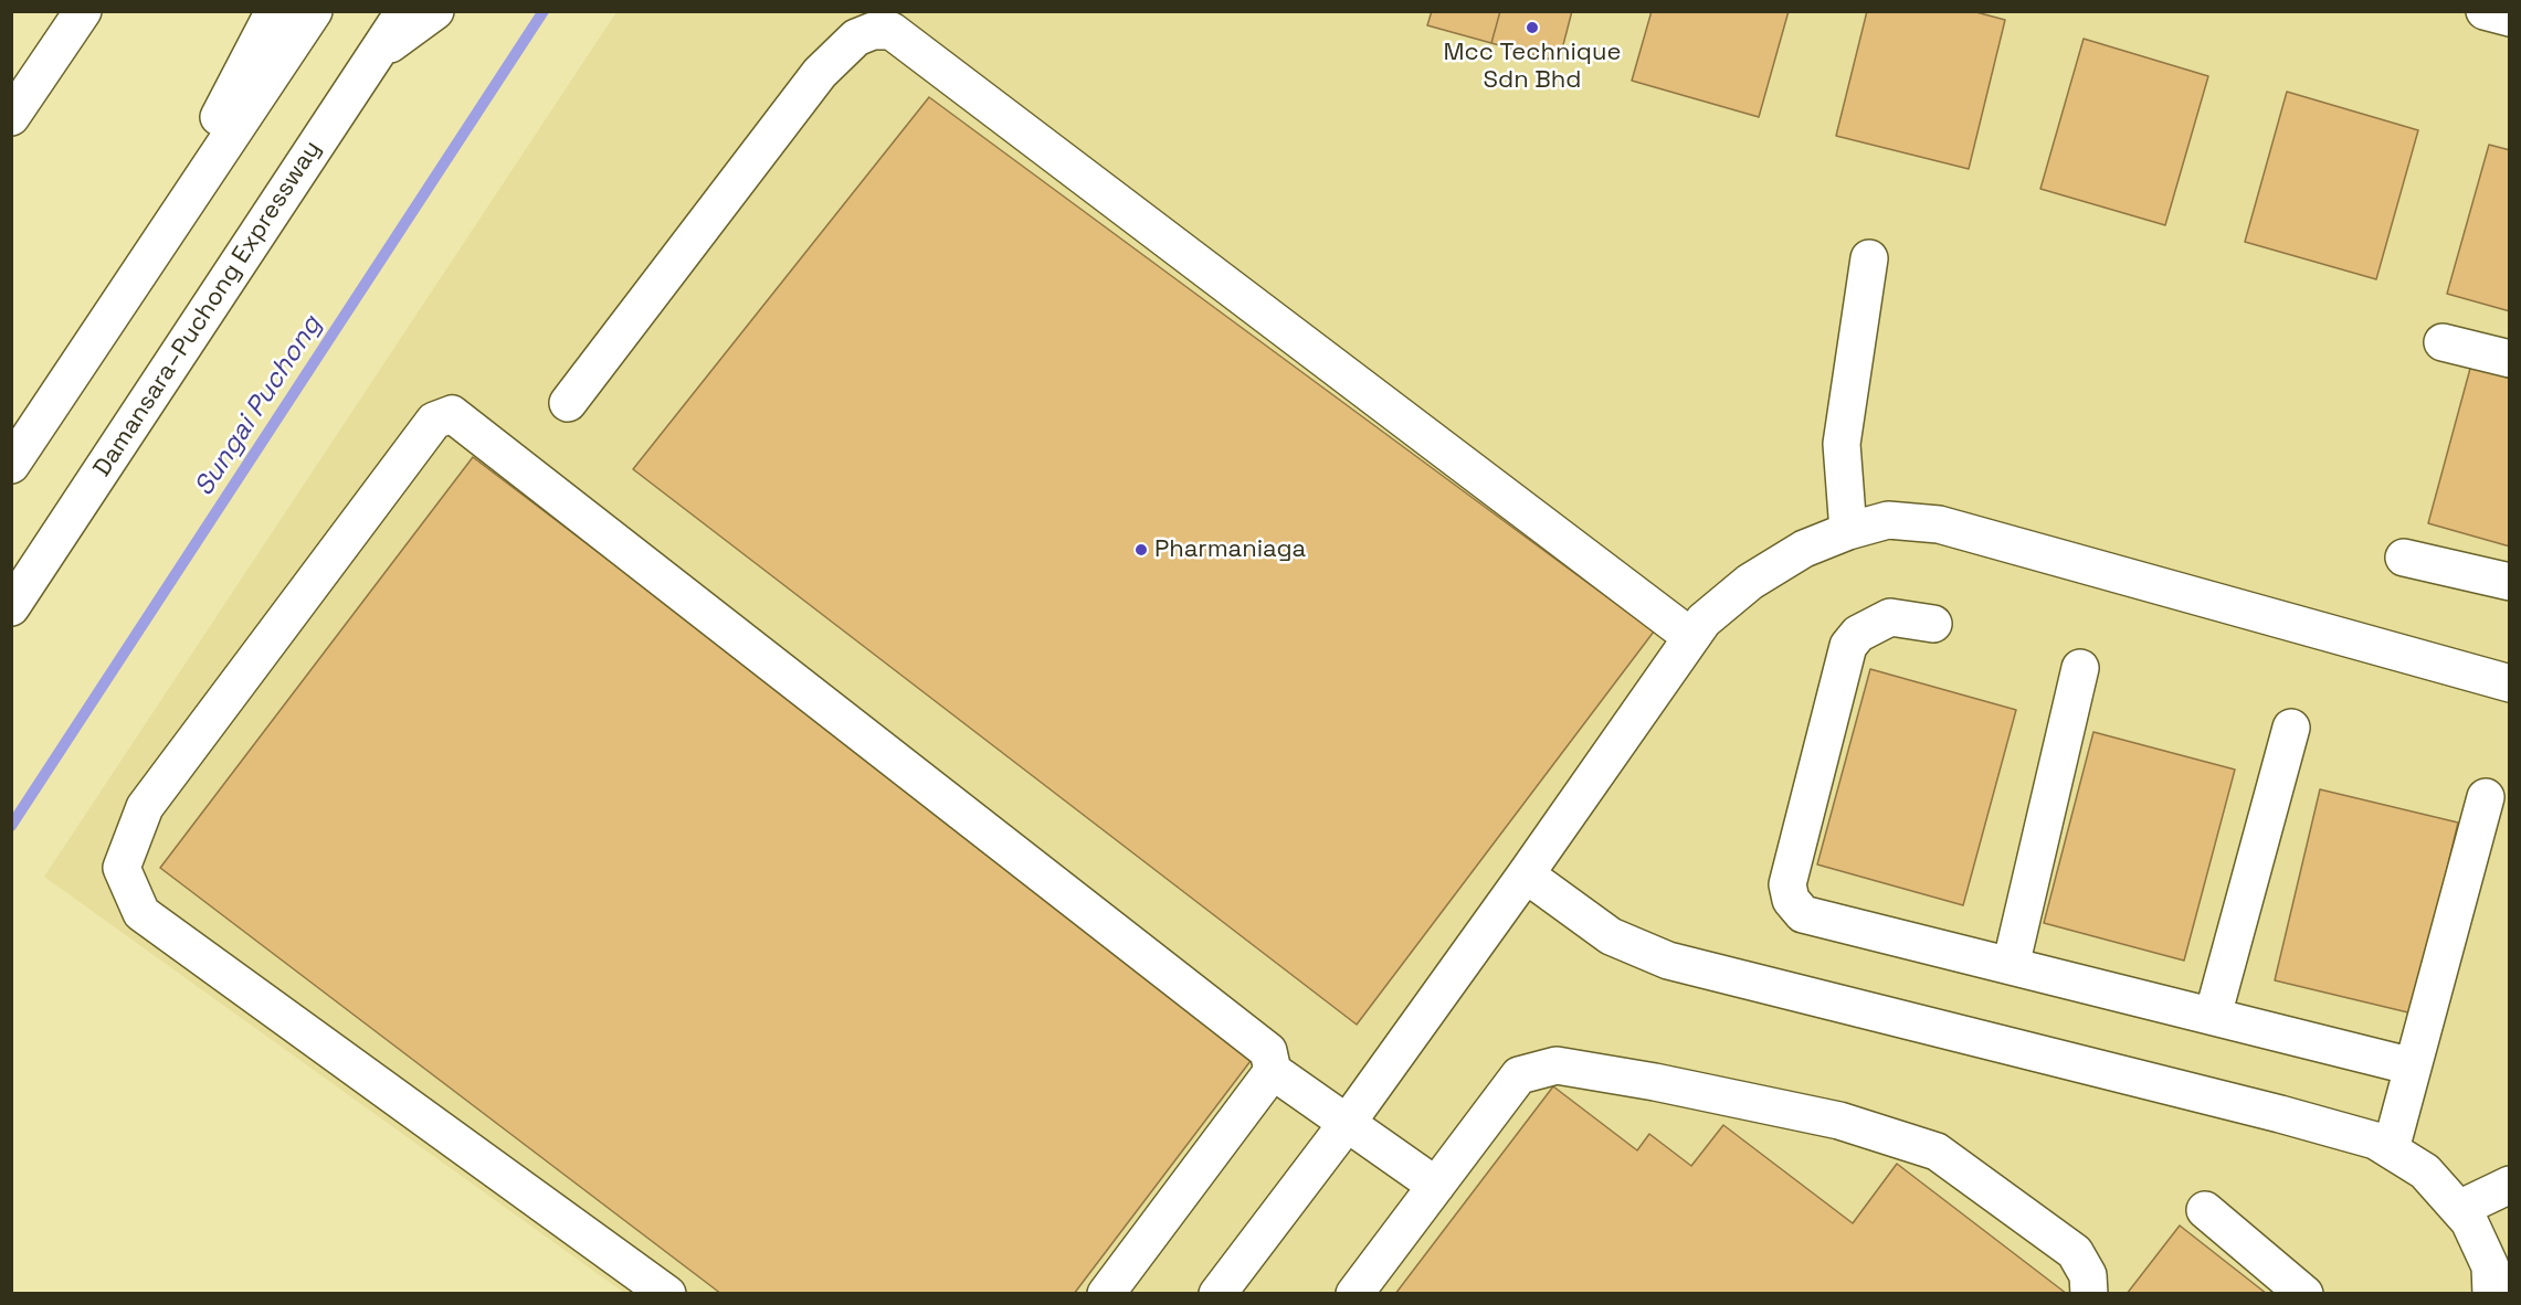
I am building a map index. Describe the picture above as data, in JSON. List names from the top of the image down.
{
  "streets": {
    "main road": ["Damansara–Puchong Expressway"]
  },
  "water": ["Sungai Puchong"],
  "places": ["Mcc Technique Sdn Bhd", "Pharmaniaga"]
}
